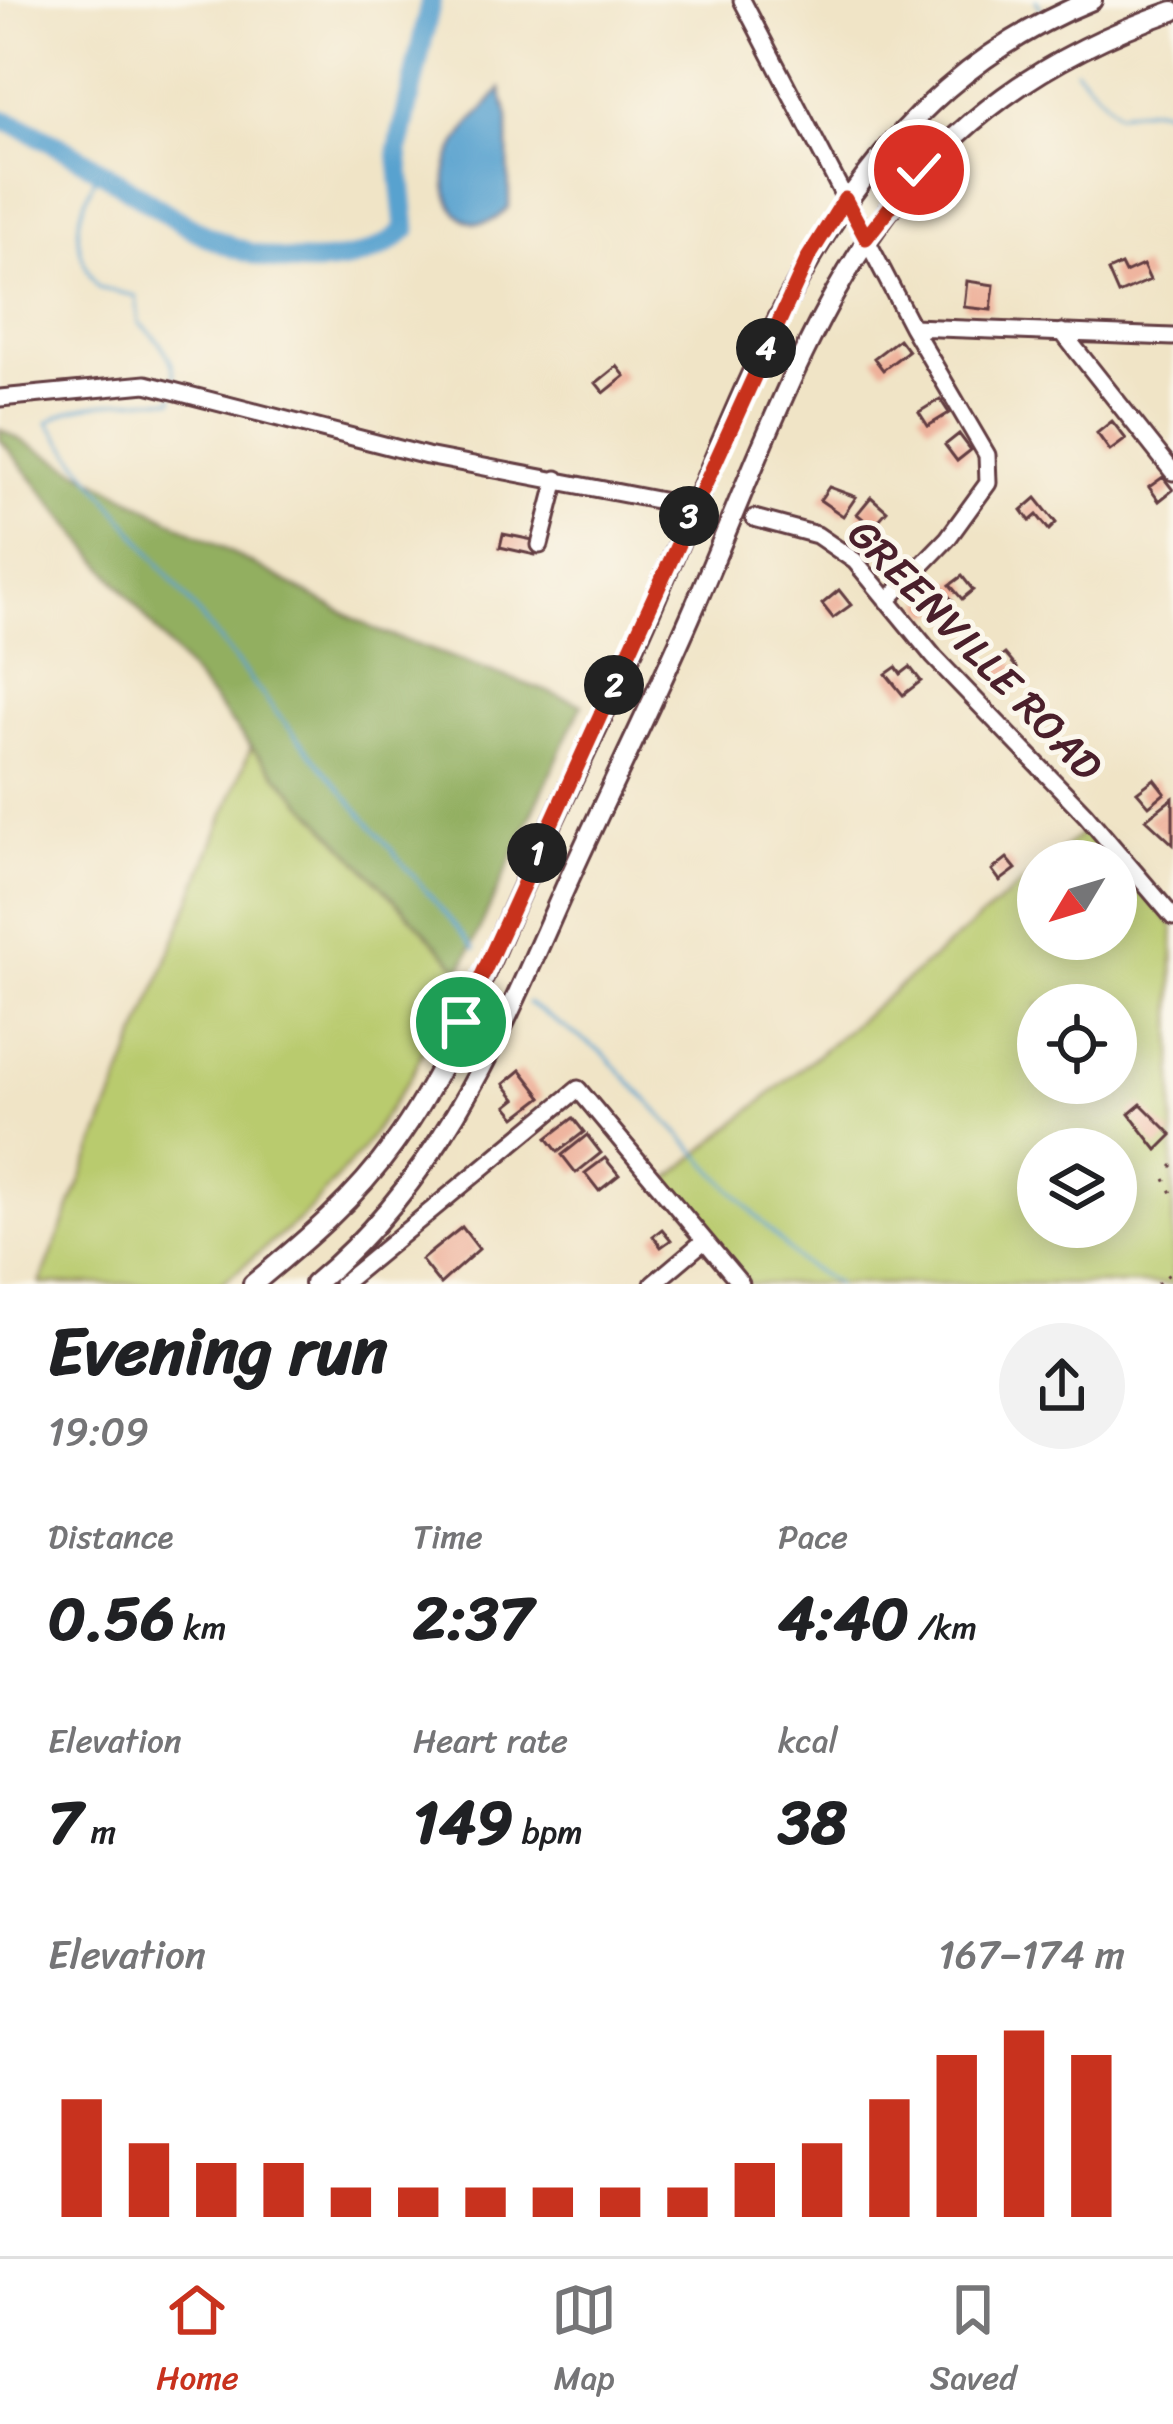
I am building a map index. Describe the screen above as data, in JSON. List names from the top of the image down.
{
  "streets": {
    "street": ["GREENVILLE ROAD"]
  },
  "north": "bottom left",
  "page": {
    "pins": [
      "4",
      "3",
      "2",
      "1"
    ],
    "heading": ["Evening run", "19:09"],
    "stats": [
      ["Distance", "0.56 km"],
      ["Time", "2:37"],
      ["Pace", "4:40 /km"],
      ["Elevation", "7 m"],
      ["Heart rate", "149 bpm"],
      ["kcal", "38"]
    ],
    "chart": ["Elevation", "167–174 m"],
    "tabs": ["Home", "Map", "Saved"]
  }
}
